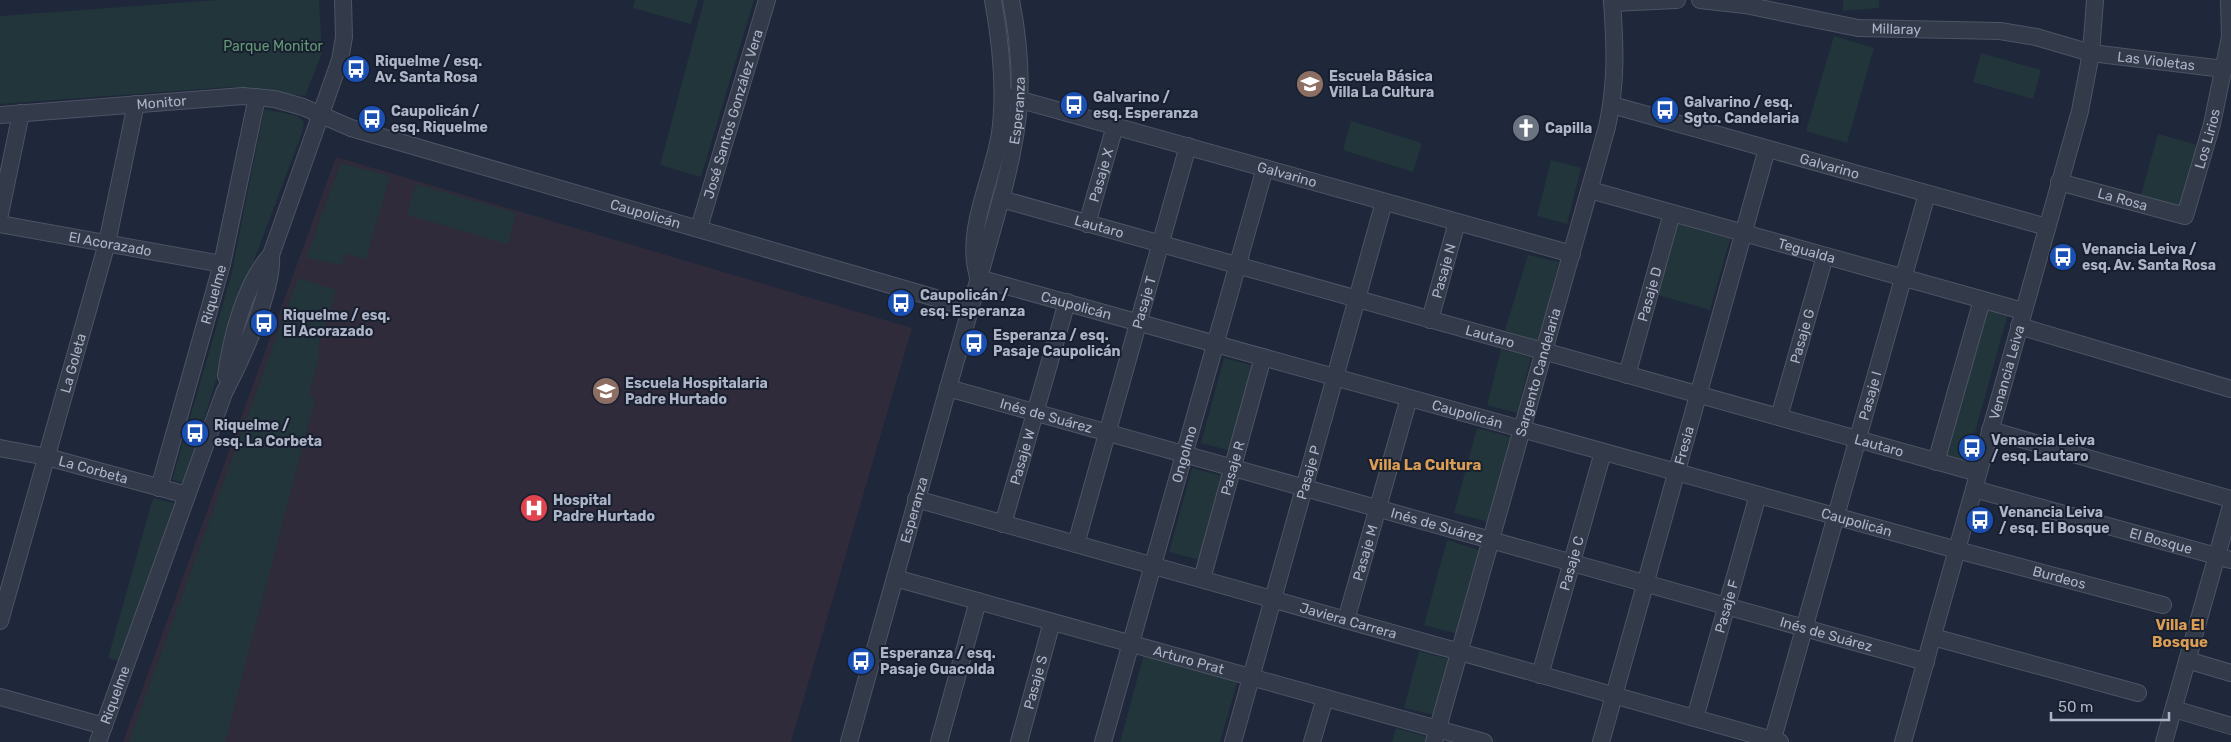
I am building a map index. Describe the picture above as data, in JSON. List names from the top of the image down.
{
  "streets": {
    "street": [
      "Millaray",
      "Las Violetas",
      "Monitor",
      "Esperanza",
      "José Santos González Vera",
      "Los Lirios",
      "Galvarino",
      "Pasaje X",
      "La Rosa",
      "Caupolicán",
      "Lautaro",
      "El Acorazado",
      "Tegualda",
      "Pasaje N",
      "Riquelme",
      "Pasaje D",
      "Pasaje T",
      "Pasaje G",
      "La Goleta",
      "Venancia Leiva",
      "Sargento Candelaria",
      "Pasaje I",
      "Inés de Suárez",
      "Fresia",
      "Ongolmo",
      "Pasaje W",
      "Pasaje R",
      "La Corbeta",
      "Pasaje P",
      "El Bosque",
      "Pasaje M",
      "Pasaje C",
      "Burdeos",
      "Pasaje F",
      "Javiera Carrera",
      "Arturo Prat",
      "Pasaje S"
    ]
  },
  "crossings": [
    ["Millaray", "Las Violetas"],
    ["Millaray", "Venancia Leiva"],
    ["Las Violetas", "Los Lirios"],
    ["Las Violetas", "Venancia Leiva"],
    ["Monitor", "Caupolicán"],
    ["Monitor", "Riquelme"],
    ["Monitor", "La Goleta"],
    ["Esperanza", "Galvarino"],
    ["Esperanza", "Caupolicán"],
    ["Esperanza", "Lautaro"],
    ["Esperanza", "Inés de Suárez"],
    ["Esperanza", "Javiera Carrera"],
    ["Esperanza", "Arturo Prat"],
    ["José Santos González Vera", "Caupolicán"],
    ["Los Lirios", "La Rosa"],
    ["Galvarino", "Pasaje X"],
    ["Galvarino", "Pasaje N"],
    ["Galvarino", "Pasaje T"],
    ["Galvarino", "Venancia Leiva"],
    ["Galvarino", "Sargento Candelaria"],
    ["Galvarino", "Pasaje I"],
    ["Galvarino", "Fresia"],
    ["Galvarino", "Ongolmo"],
    ["Galvarino", "Pasaje P"],
    ["Pasaje X", "Lautaro"],
    ["La Rosa", "Venancia Leiva"],
    ["Caupolicán", "Riquelme"],
    ["Caupolicán", "Pasaje T"],
    ["Caupolicán", "Venancia Leiva"],
    ["Caupolicán", "Sargento Candelaria"],
    ["Caupolicán", "Pasaje I"],
    ["Caupolicán", "Fresia"],
    ["Caupolicán", "Ongolmo"],
    ["Caupolicán", "Pasaje W"],
    ["Caupolicán", "Pasaje R"],
    ["Caupolicán", "Pasaje P"],
    ["Caupolicán", "Pasaje M"],
    ["Caupolicán", "Pasaje C"],
    ["Caupolicán", "Burdeos"],
    ["Caupolicán", "Pasaje F"],
    ["Lautaro", "Pasaje N"],
    ["Lautaro", "Pasaje D"],
    ["Lautaro", "Pasaje T"],
    ["Lautaro", "Pasaje G"],
    ["Lautaro", "Venancia Leiva"],
    ["Lautaro", "Sargento Candelaria"],
    ["Lautaro", "Pasaje I"],
    ["Lautaro", "Fresia"],
    ["Lautaro", "Ongolmo"],
    ["Lautaro", "Pasaje P"],
    ["Lautaro", "El Bosque"],
    ["El Acorazado", "Riquelme"],
    ["El Acorazado", "La Goleta"],
    ["Tegualda", "Pasaje D"],
    ["Tegualda", "Pasaje G"],
    ["Tegualda", "Venancia Leiva"],
    ["Tegualda", "Sargento Candelaria"],
    ["Tegualda", "Pasaje I"],
    ["Tegualda", "Fresia"],
    ["Riquelme", "La Corbeta"],
    ["Pasaje T", "Inés de Suárez"],
    ["Pasaje T", "Javiera Carrera"],
    ["La Goleta", "La Corbeta"],
    ["Venancia Leiva", "Inés de Suárez"],
    ["Venancia Leiva", "El Bosque"],
    ["Venancia Leiva", "Burdeos"],
    ["Sargento Candelaria", "Inés de Suárez"],
    ["Sargento Candelaria", "Javiera Carrera"],
    ["Sargento Candelaria", "Arturo Prat"],
    ["Pasaje I", "Inés de Suárez"],
    ["Pasaje I", "Javiera Carrera"],
    ["Inés de Suárez", "Fresia"],
    ["Inés de Suárez", "Ongolmo"],
    ["Inés de Suárez", "Pasaje W"],
    ["Inés de Suárez", "Pasaje R"],
    ["Inés de Suárez", "Pasaje P"],
    ["Inés de Suárez", "Pasaje M"],
    ["Inés de Suárez", "Pasaje C"],
    ["Inés de Suárez", "Pasaje F"],
    ["Fresia", "Javiera Carrera"],
    ["Ongolmo", "Javiera Carrera"],
    ["Ongolmo", "Arturo Prat"],
    ["Pasaje W", "Javiera Carrera"],
    ["Pasaje R", "Javiera Carrera"],
    ["Pasaje P", "Javiera Carrera"],
    ["Pasaje P", "Arturo Prat"],
    ["Pasaje M", "Javiera Carrera"],
    ["Pasaje C", "Javiera Carrera"],
    ["Pasaje F", "Javiera Carrera"],
    ["Arturo Prat", "Pasaje S"]
  ],
  "districts": ["Villa La Cultura", "Villa El Bosque"],
  "parks": ["Parque Monitor"],
  "places": {
    "bus stop": [
      "Riquelme / esq. Av. Santa Rosa",
      "Galvarino / esq. Esperanza",
      "Galvarino / esq. Sgto. Candelaria",
      "Caupolicán / esq. Riquelme",
      "Venancia Leiva / esq. Av. Santa Rosa",
      "Caupolicán / esq. Esperanza",
      "Riquelme / esq. El Acorazado",
      "Esperanza / esq. Pasaje Caupolicán",
      "Riquelme / esq. La Corbeta",
      "Venancia Leiva / esq. Lautaro",
      "Venancia Leiva / esq. El Bosque",
      "Esperanza / esq. Pasaje Guacolda"
    ],
    "school or university": ["Escuela Básica Villa La Cultura", "Escuela Hospitalaria Padre Hurtado"],
    "church": ["Capilla"],
    "hospital": ["Hospital Padre Hurtado"]
  },
  "scale_bar": "50 m"
}
